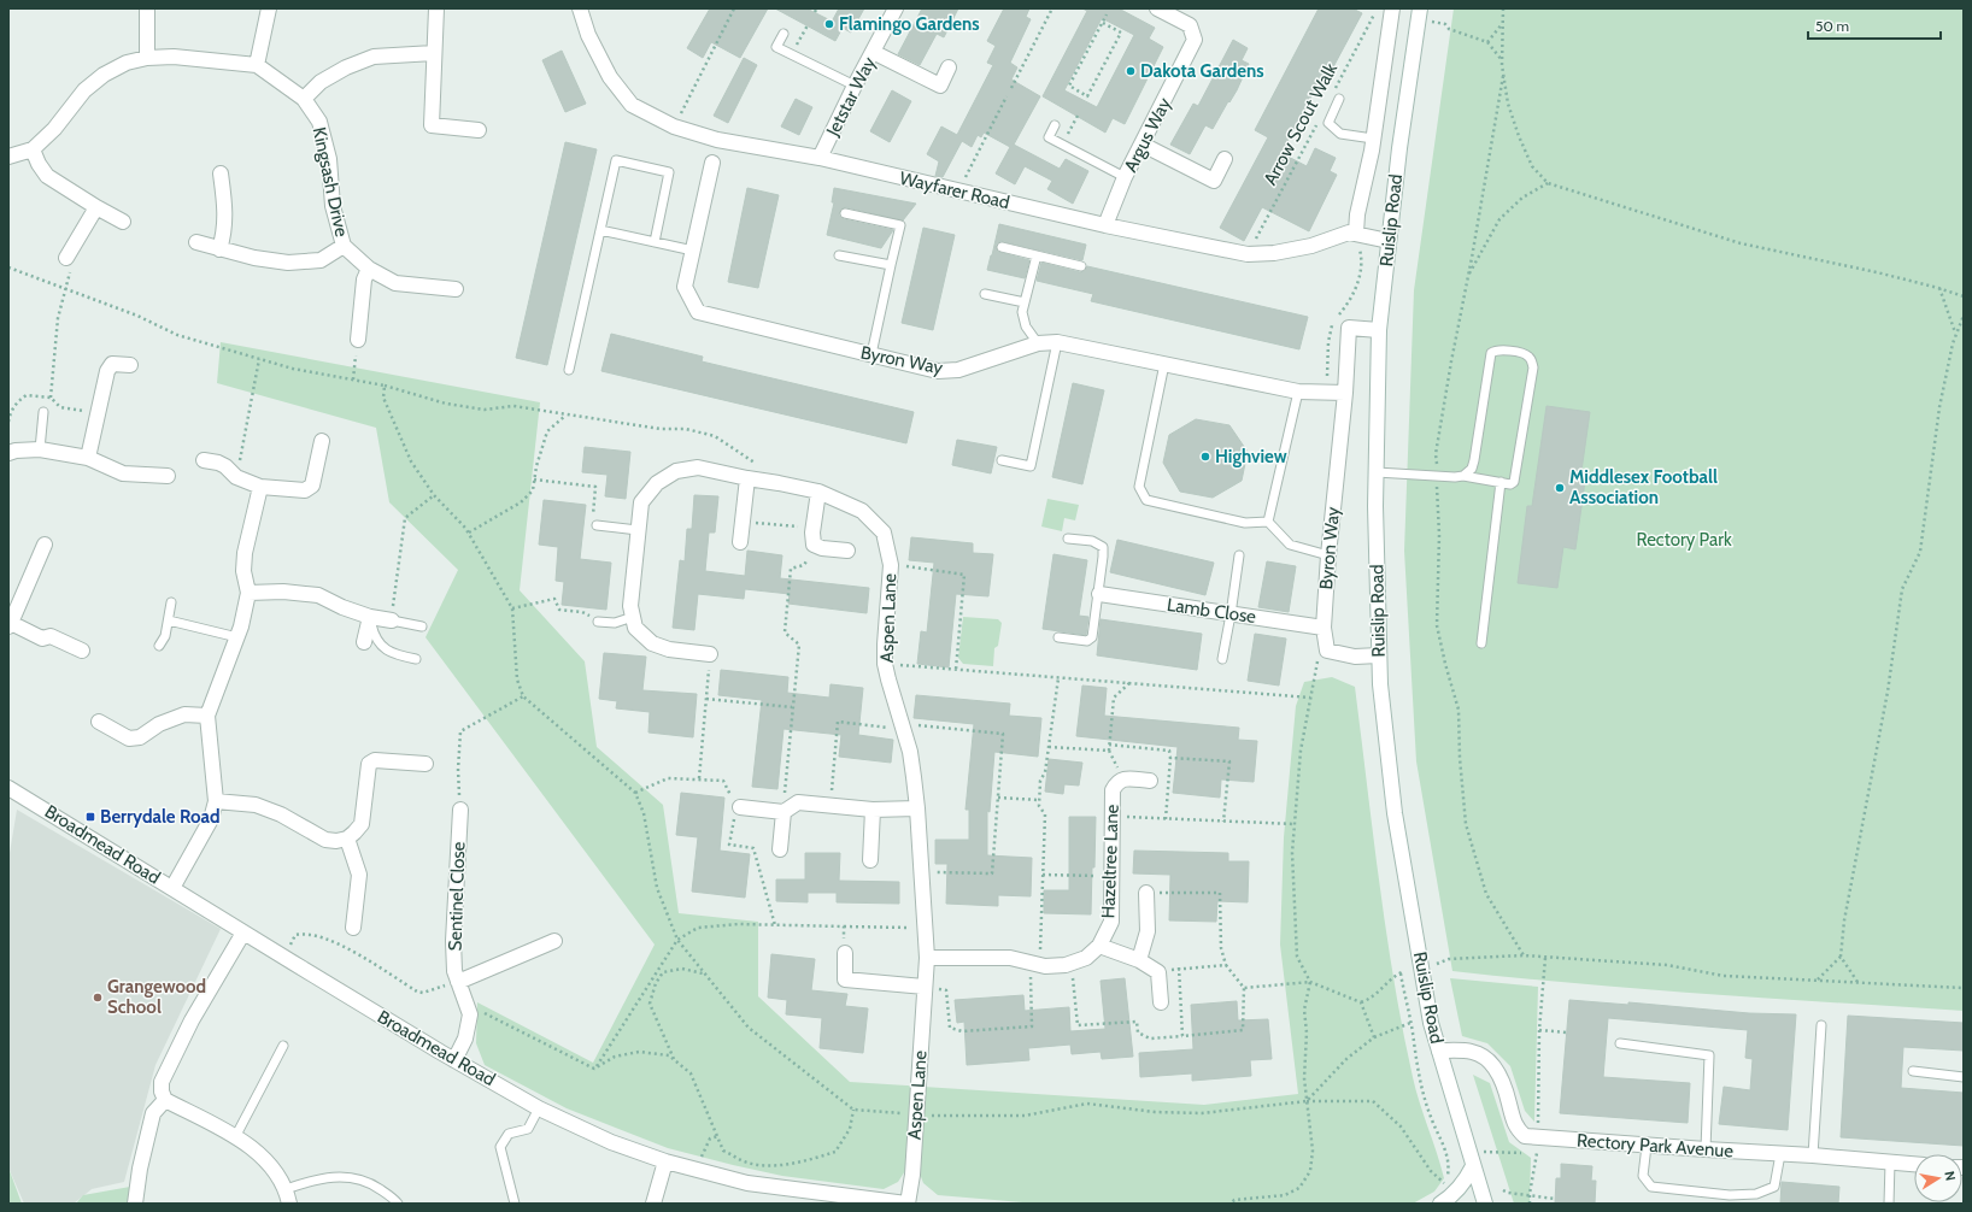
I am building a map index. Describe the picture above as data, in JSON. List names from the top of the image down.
{
  "streets": {
    "street": [
      "Jetstar Way",
      "Argus Way",
      "Kingsash Drive",
      "Wayfarer Road",
      "Ruislip Road",
      "Byron Way",
      "Lamb Close",
      "Aspen Lane",
      "Broadmead Road",
      "Hazeltree Lane",
      "Sentinel Close",
      "Rectory Park Avenue"
    ],
    "path": ["Arrow Scout Walk"]
  },
  "crossings": [
    ["Jetstar Way", "Wayfarer Road"],
    ["Arrow Scout Walk", "Wayfarer Road"],
    ["Argus Way", "Wayfarer Road"],
    ["Wayfarer Road", "Ruislip Road"],
    ["Ruislip Road", "Byron Way"],
    ["Ruislip Road", "Rectory Park Avenue"],
    ["Byron Way", "Lamb Close"],
    ["Aspen Lane", "Broadmead Road"],
    ["Aspen Lane", "Hazeltree Lane"]
  ],
  "parks": ["Rectory Park"],
  "places": {
    "other": [
      "Flamingo Gardens",
      "Dakota Gardens",
      "Highview",
      "Middlesex Football Association",
      "Grangewood School"
    ],
    "transit": ["Berrydale Road"]
  },
  "scale_bar": "50 m",
  "north": "right"
}
